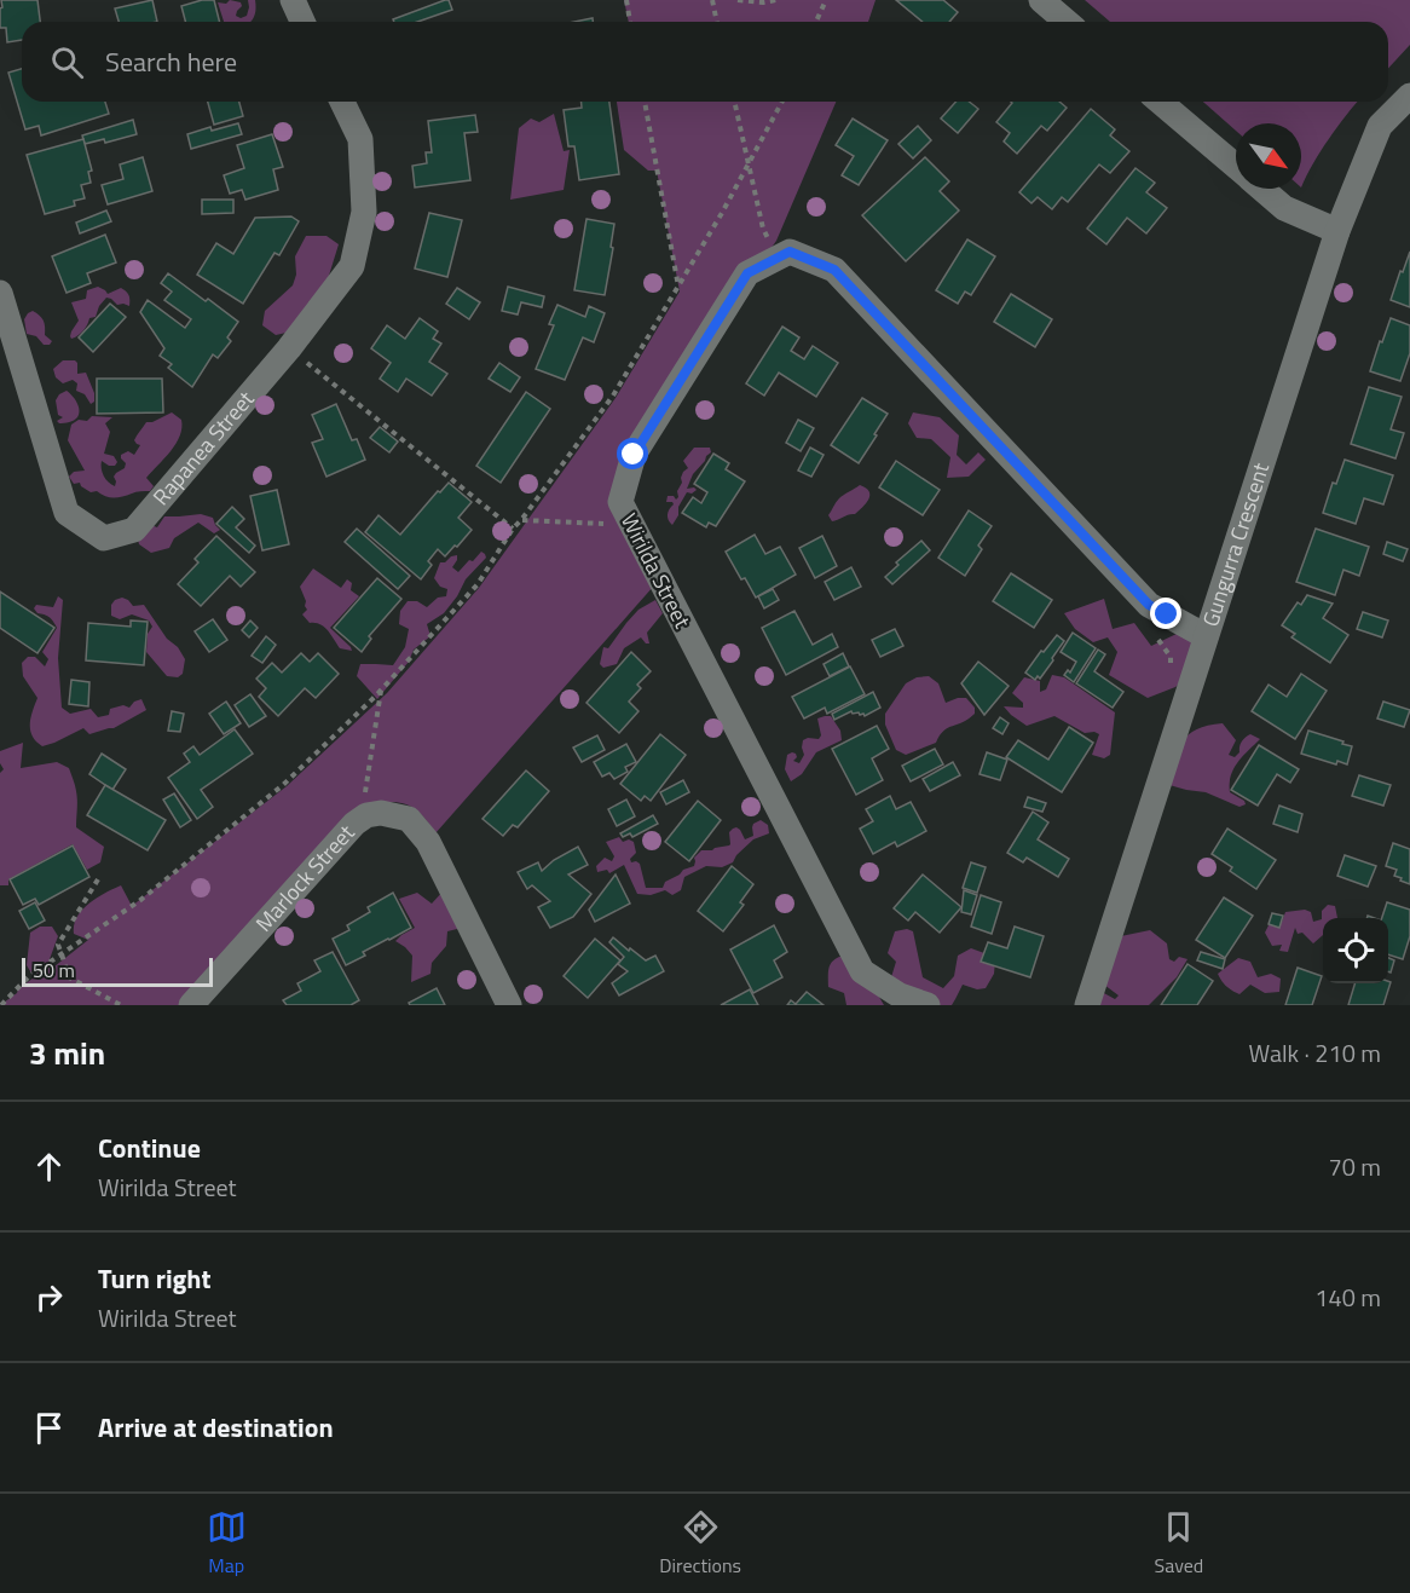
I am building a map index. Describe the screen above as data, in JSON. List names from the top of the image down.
{
  "streets": {
    "street": [
      "Rapanea Street",
      "Gungurra Crescent",
      "Wirilda Street",
      "Marlock Street"
    ]
  },
  "scale_bar": "50 m",
  "north": "bottom right",
  "page": {
    "search": "Search here",
    "scale": "50 m",
    "heading": ["3 min", "Walk · 210 m"],
    "list": [
      ["Continue", "Wirilda Street", "70 m"],
      ["Turn right", "Wirilda Street", "140 m"],
      "Arrive at destination"
    ],
    "nav": ["Map", "Directions", "Saved"]
  }
}
